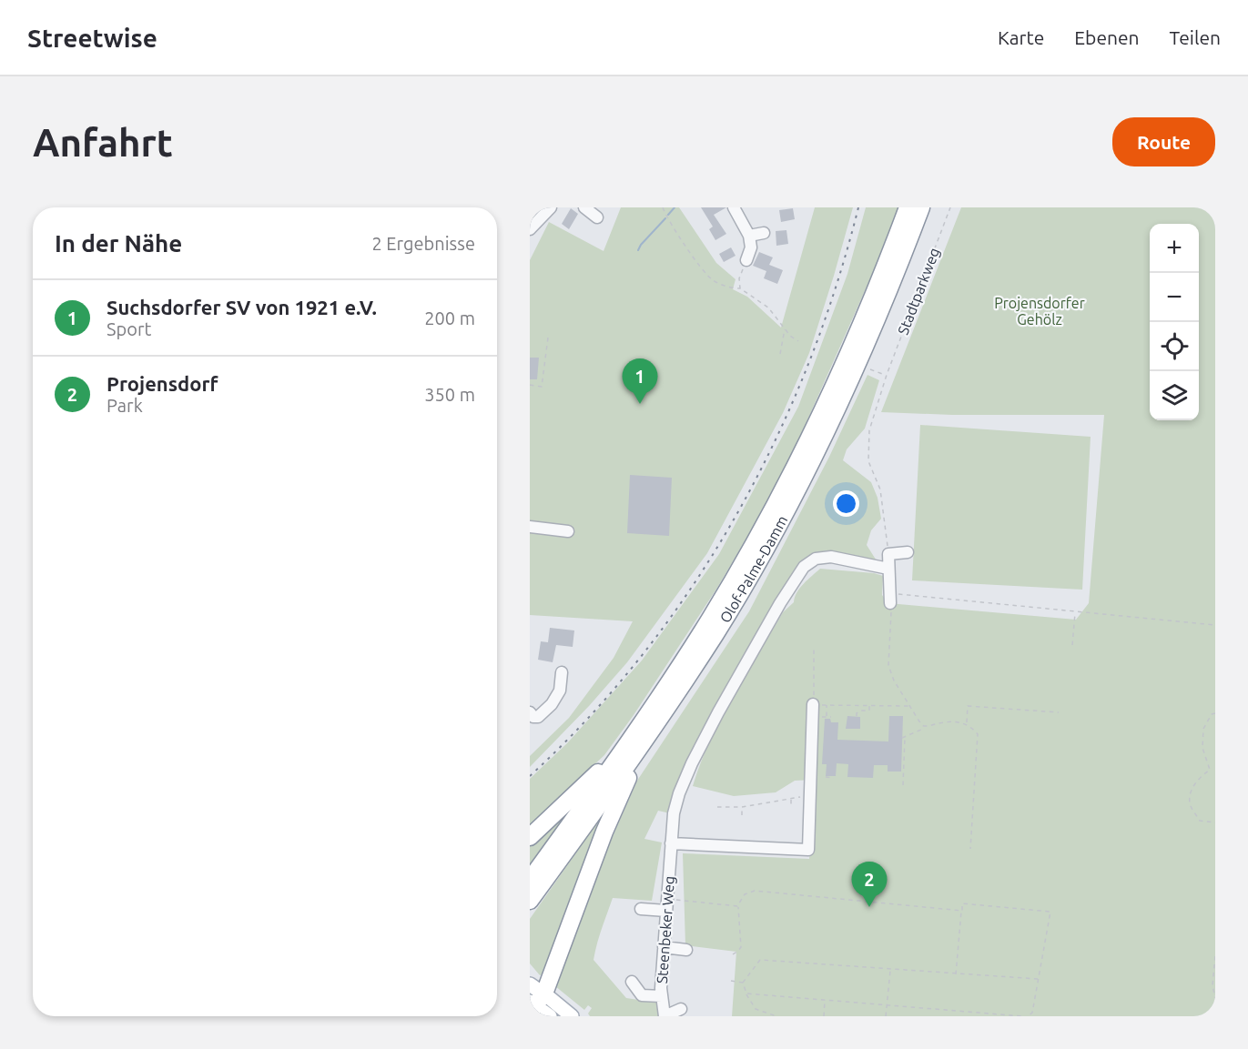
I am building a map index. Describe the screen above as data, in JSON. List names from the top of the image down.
{
  "streets": {
    "highway": ["Olof-Palme-Damm"],
    "street": ["Steenbeker Weg"],
    "path": ["Stadtparkweg"]
  },
  "parks": ["Projensdorfer Gehölz"],
  "page": {
    "header": "Streetwise",
    "nav": ["Karte", "Ebenen", "Teilen"],
    "buttons": "Route",
    "title": "Anfahrt",
    "heading": ["In der Nähe", "2 Ergebnisse"],
    "map_buttons": ["+", "−"],
    "list": [
      {
        "mark": "1",
        "name": "Suchsdorfer SV von 1921 e.V.",
        "note": "Sport",
        "value": "200 m"
      },
      {
        "mark": "2",
        "name": "Projensdorf",
        "note": "Park",
        "value": "350 m"
      }
    ],
    "pins": ["1", "2"]
  }
}
